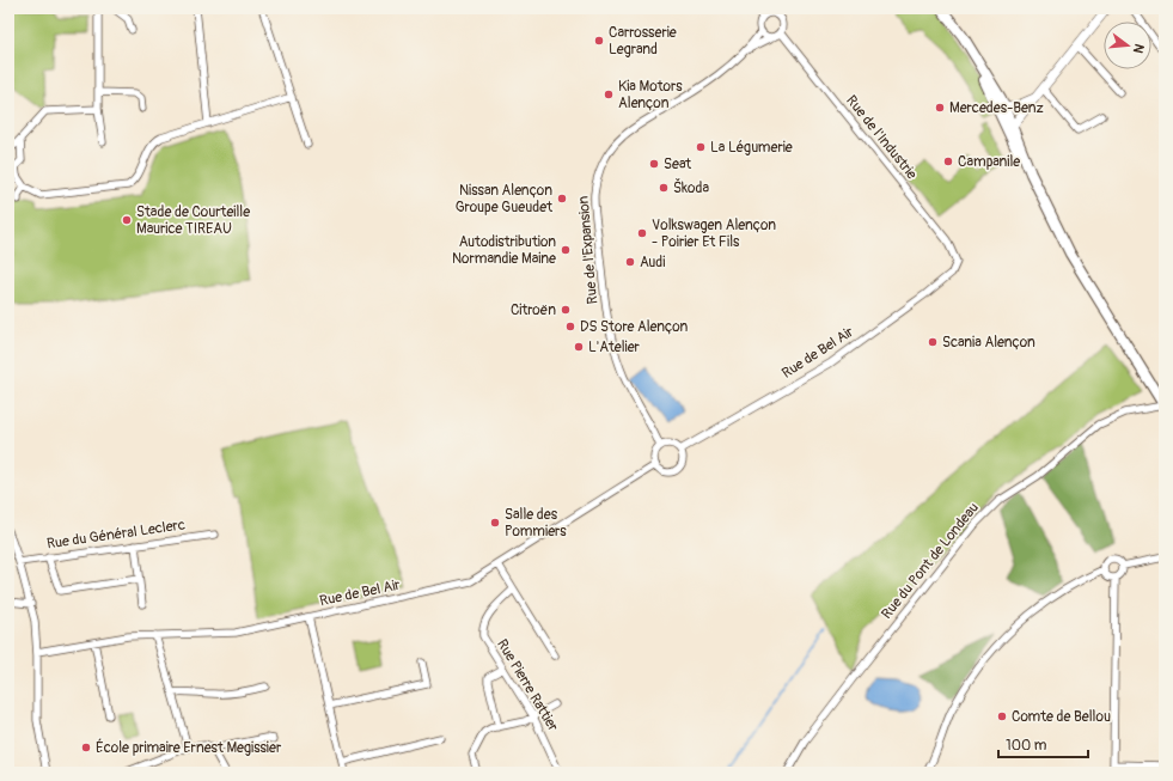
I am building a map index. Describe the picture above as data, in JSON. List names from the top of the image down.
{
  "streets": {
    "street": [
      "Rue de l'Industrie",
      "Rue de l'Expansion",
      "Rue de Bel Air",
      "Rue du Général Leclerc",
      "Rue du Pont de Londeau",
      "Rue Pierre Rattier"
    ]
  },
  "crossings": [
    ["Rue de l'Industrie", "Rue de l'Expansion"],
    ["Rue de l'Industrie", "Rue de Bel Air"],
    ["Rue de l'Expansion", "Rue de Bel Air"]
  ],
  "places": [
    "Carrosserie Legrand",
    "Kia Motors Alençon",
    "Mercedes-Benz",
    "La Légumerie",
    "Campanile",
    "Seat",
    "Škoda",
    "Nissan Alençon Groupe Gueudet",
    "Stade de Courteille Maurice TIREAU",
    "Volkswagen Alençon - Poirier Et Fils",
    "Autodistribution Normandie Maine",
    "Audi",
    "Citroën",
    "DS Store Alençon",
    "Scania Alençon",
    "L'Atelier",
    "Salle des Pommiers",
    "Comte de Bellou",
    "École primaire Ernest Megissier"
  ],
  "scale_bar": "100 m",
  "north": "right"
}
